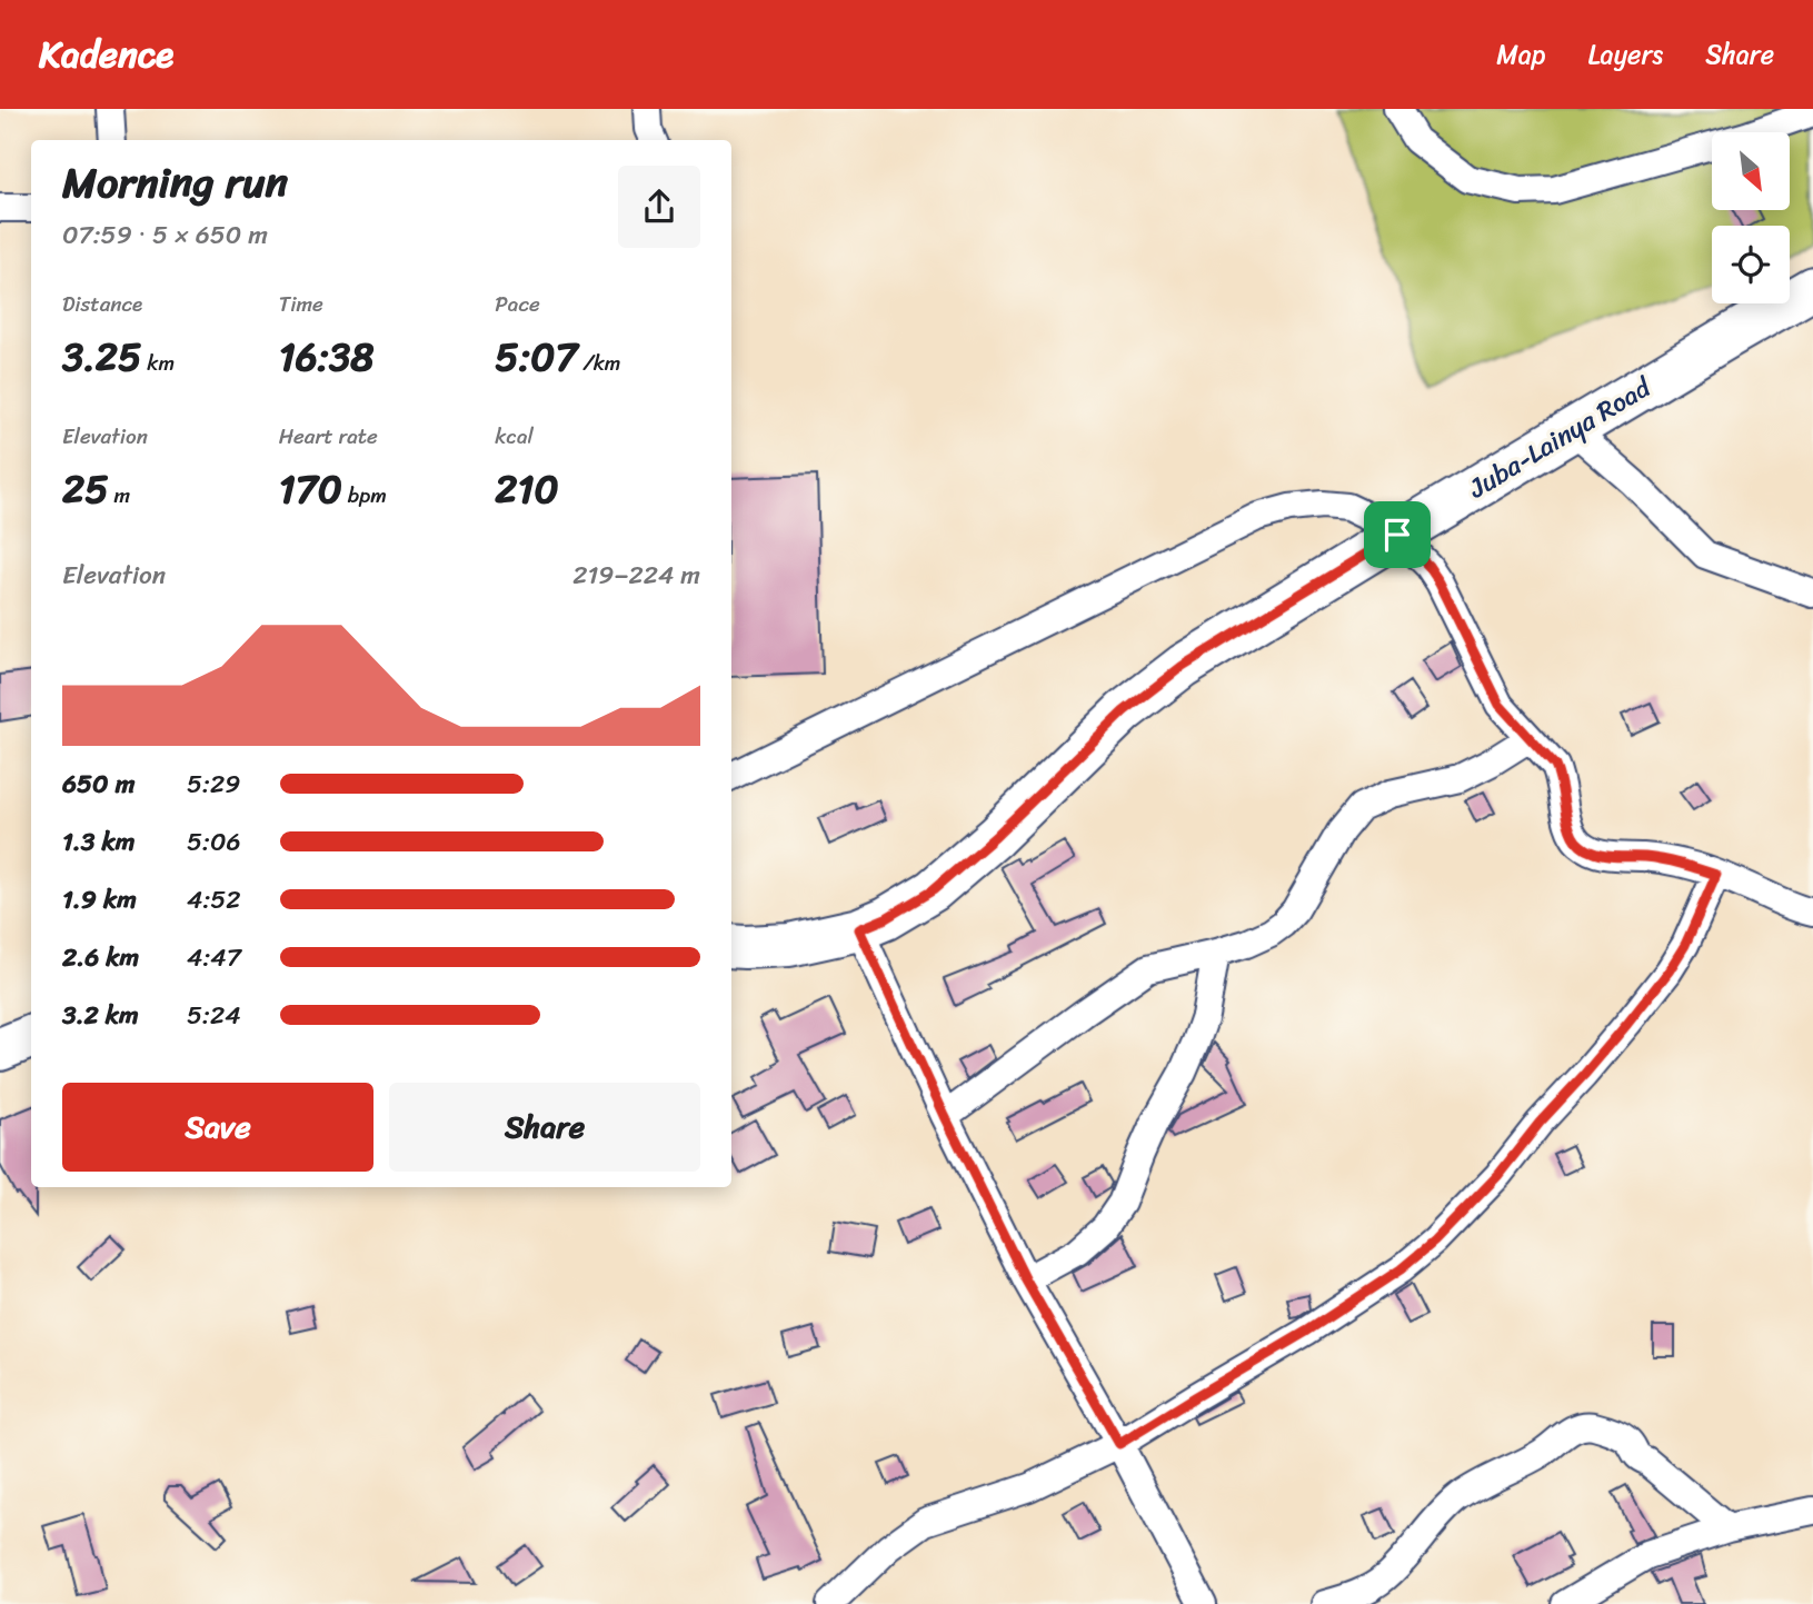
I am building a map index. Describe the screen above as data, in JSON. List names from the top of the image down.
{
  "streets": {
    "main road": ["Juba-Lainya Road"]
  },
  "north": "bottom right",
  "page": {
    "header": "Kadence",
    "nav": ["Map", "Layers", "Share"],
    "heading": ["Morning run", "07:59 · 5 × 650 m"],
    "stats": [
      ["Distance", "3.25 km"],
      ["Time", "16:38"],
      ["Pace", "5:07 /km"],
      ["Elevation", "25 m"],
      ["Heart rate", "170 bpm"],
      ["kcal", "210"]
    ],
    "chart": ["Elevation", "219–224 m"],
    "list": [
      {
        "name": "650 m",
        "note": "5:29"
      },
      {
        "name": "1.3 km",
        "note": "5:06"
      },
      {
        "name": "1.9 km",
        "note": "4:52"
      },
      {
        "name": "2.6 km",
        "note": "4:47"
      },
      {
        "name": "3.2 km",
        "note": "5:24"
      }
    ],
    "buttons": ["Save", "Share"]
  }
}
